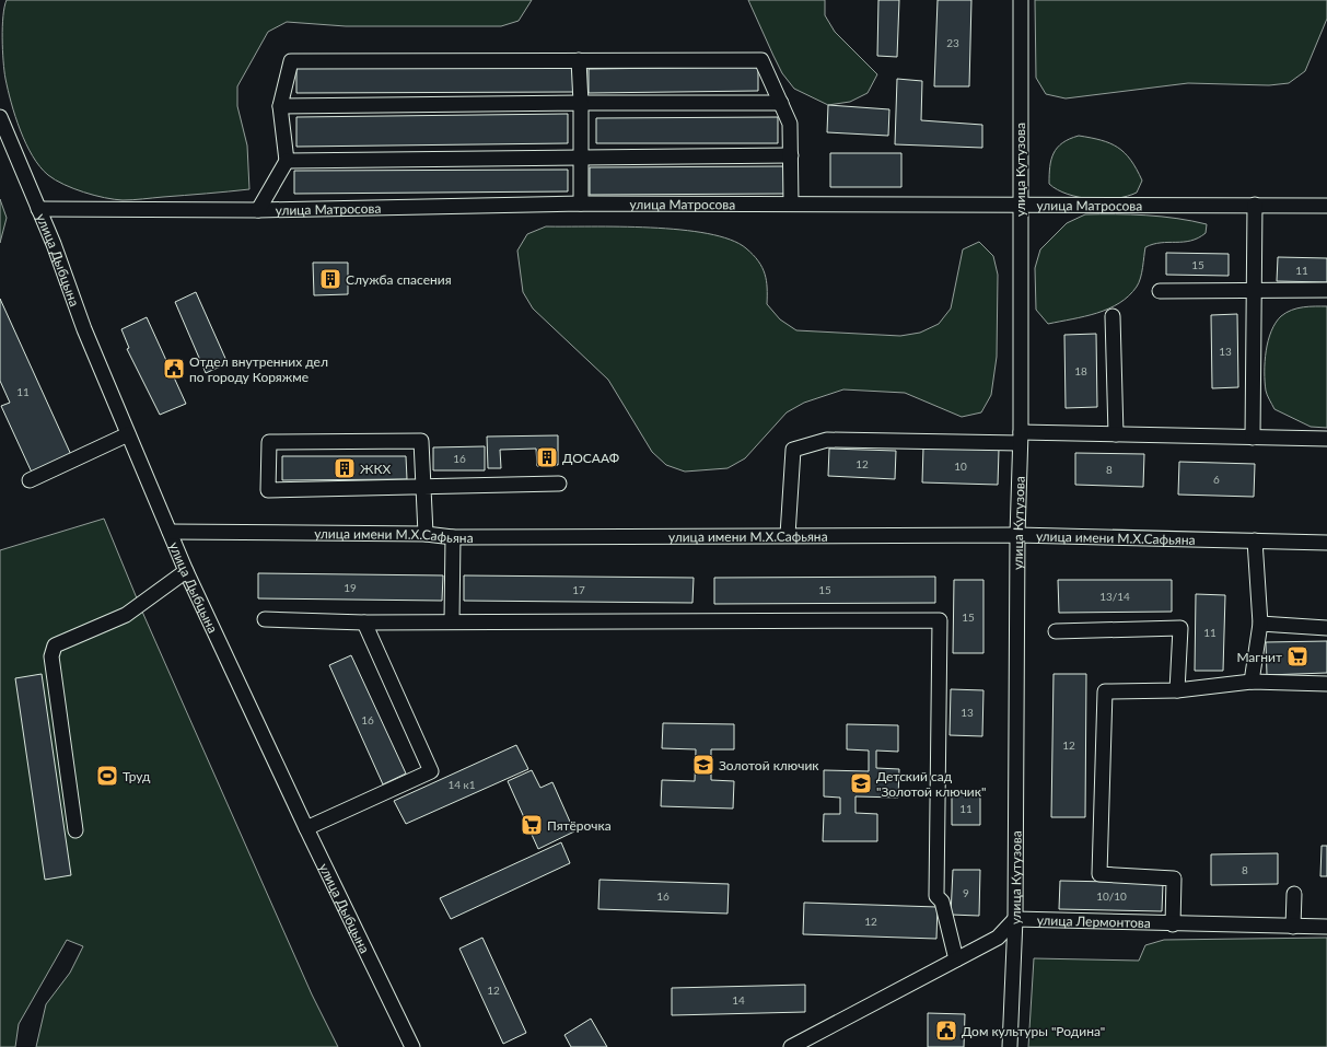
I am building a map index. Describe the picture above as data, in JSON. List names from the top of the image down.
{
  "streets": {
    "street": [
      "улица Кутузова",
      "улица Матросова",
      "улица Дыбцына",
      "улица имени М.Х.Сафьяна",
      "улица Лермонтова"
    ]
  },
  "crossings": [
    ["улица Кутузова", "улица Матросова"],
    ["улица Кутузова", "улица имени М.Х.Сафьяна"],
    ["улица Кутузова", "улица Лермонтова"],
    ["улица Матросова", "улица Дыбцына"],
    ["улица Дыбцына", "улица имени М.Х.Сафьяна"]
  ],
  "places": {
    "building": ["Служба спасения", "ДОСААФ", "ЖКХ"],
    "public building": ["Отдел внутренних дел по городу Коряжме", "Дом культуры \"Родина\""],
    "supermarket": ["Магнит", "Пятёрочка"],
    "school or university": ["Золотой ключик", "Детский сад \"Золотой ключик\""],
    "sports": ["Труд"]
  },
  "house_numbers": [
    "23",
    "15",
    "11",
    "13",
    "18",
    "11",
    "16",
    "12",
    "10",
    "8",
    "6",
    "19",
    "17",
    "15",
    "13/14",
    "15",
    "11",
    "13",
    "16",
    "12",
    "14 к1",
    "11",
    "8",
    "9",
    "16",
    "10/10",
    "12",
    "12",
    "14"
  ]
}
